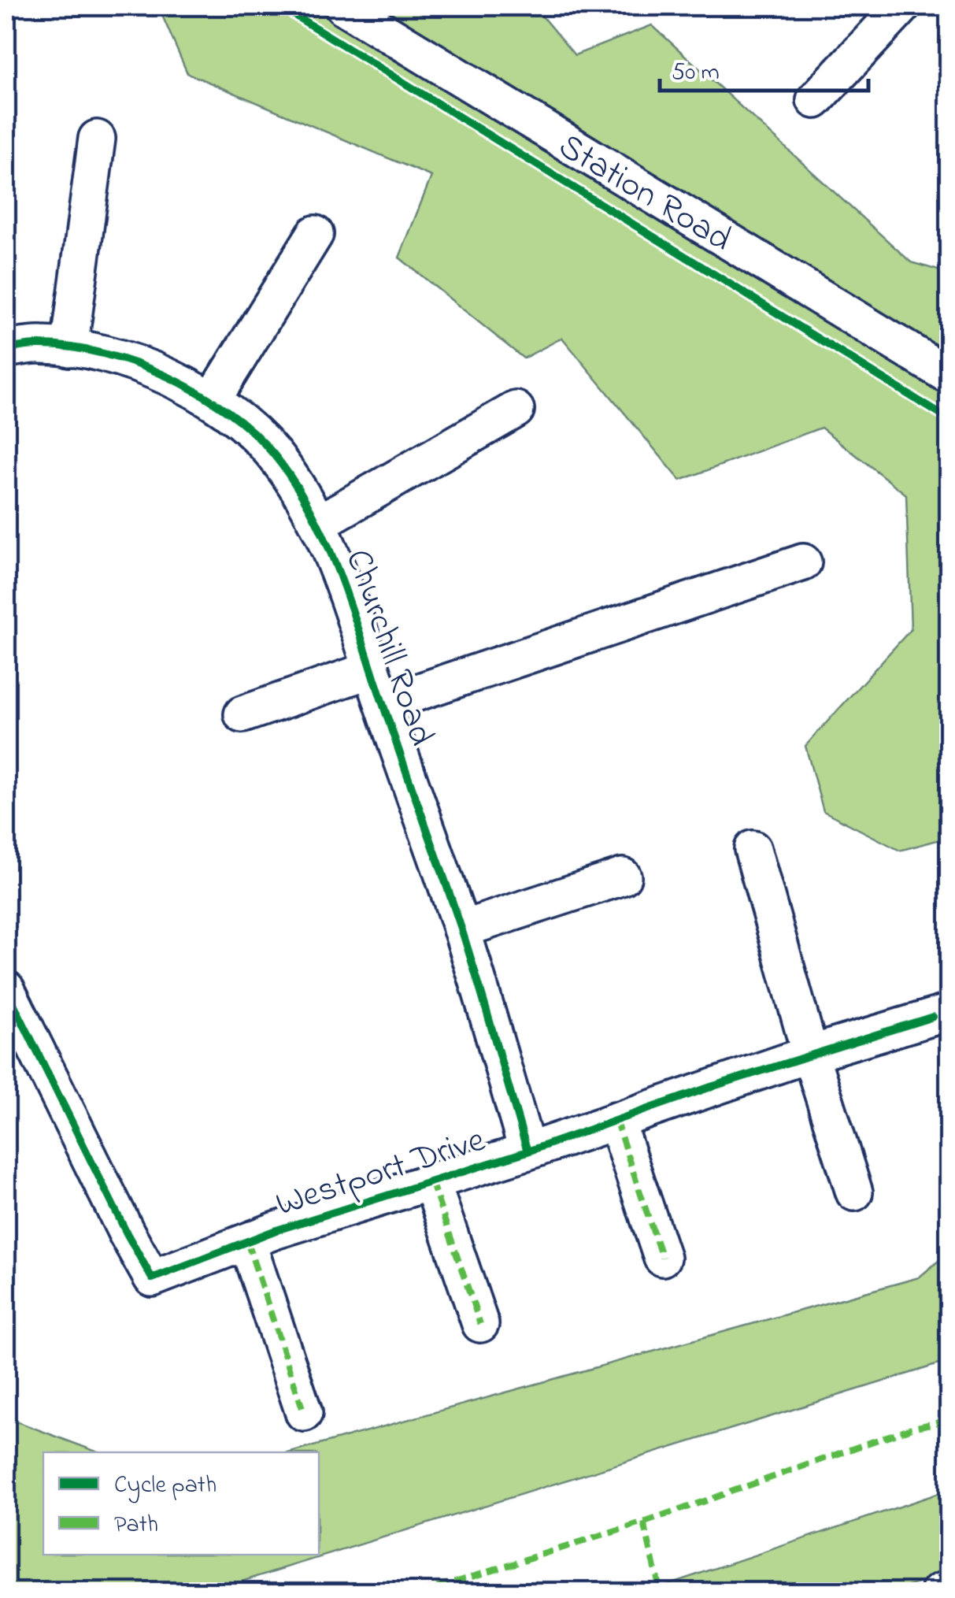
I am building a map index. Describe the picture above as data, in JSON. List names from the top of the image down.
{
  "streets": {
    "street": ["Station Road", "Churchill Road", "Westport Drive"]
  },
  "crossings": [
    ["Churchill Road", "Westport Drive"]
  ],
  "legend": ["Cycle path", "Path"],
  "scale_bar": "50 m"
}
